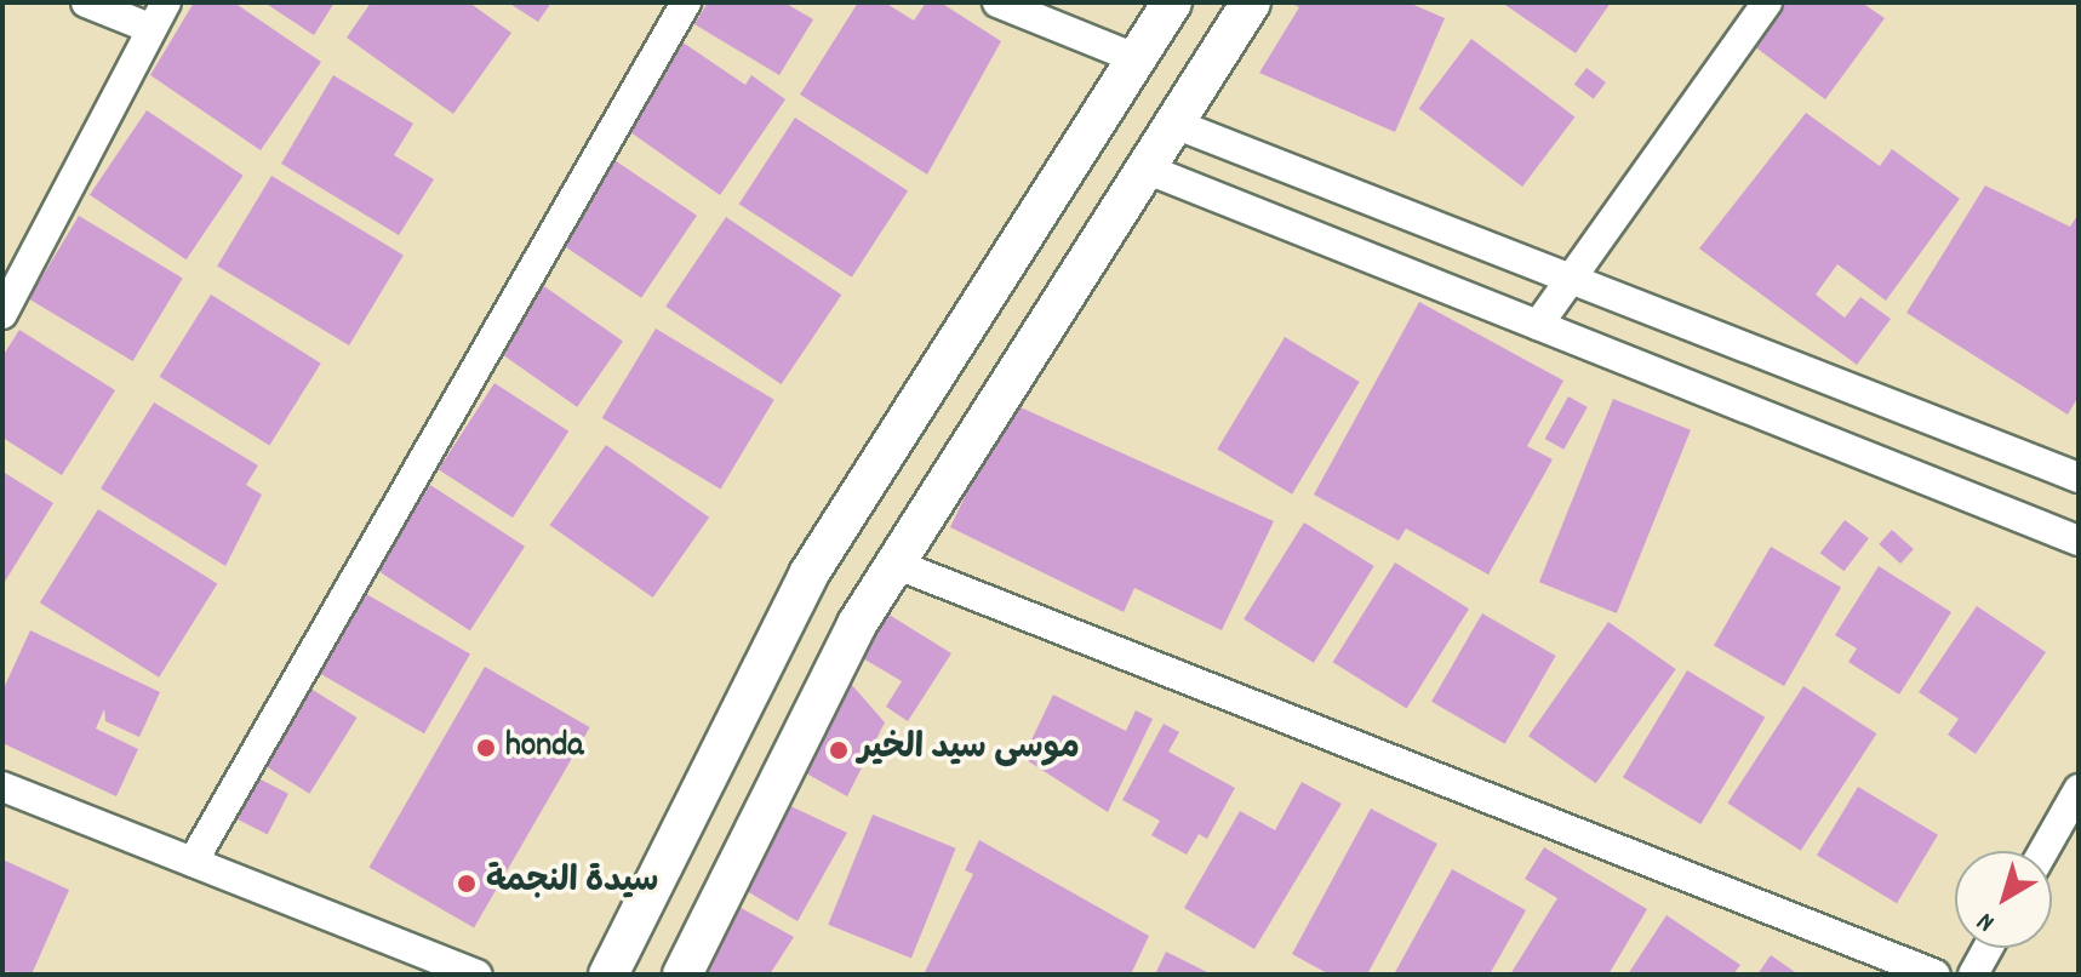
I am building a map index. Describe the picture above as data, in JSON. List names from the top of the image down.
{
  "places": ["honda", "موسى سيد الخير", "سيدة النجمة"],
  "north": "bottom left"
}
